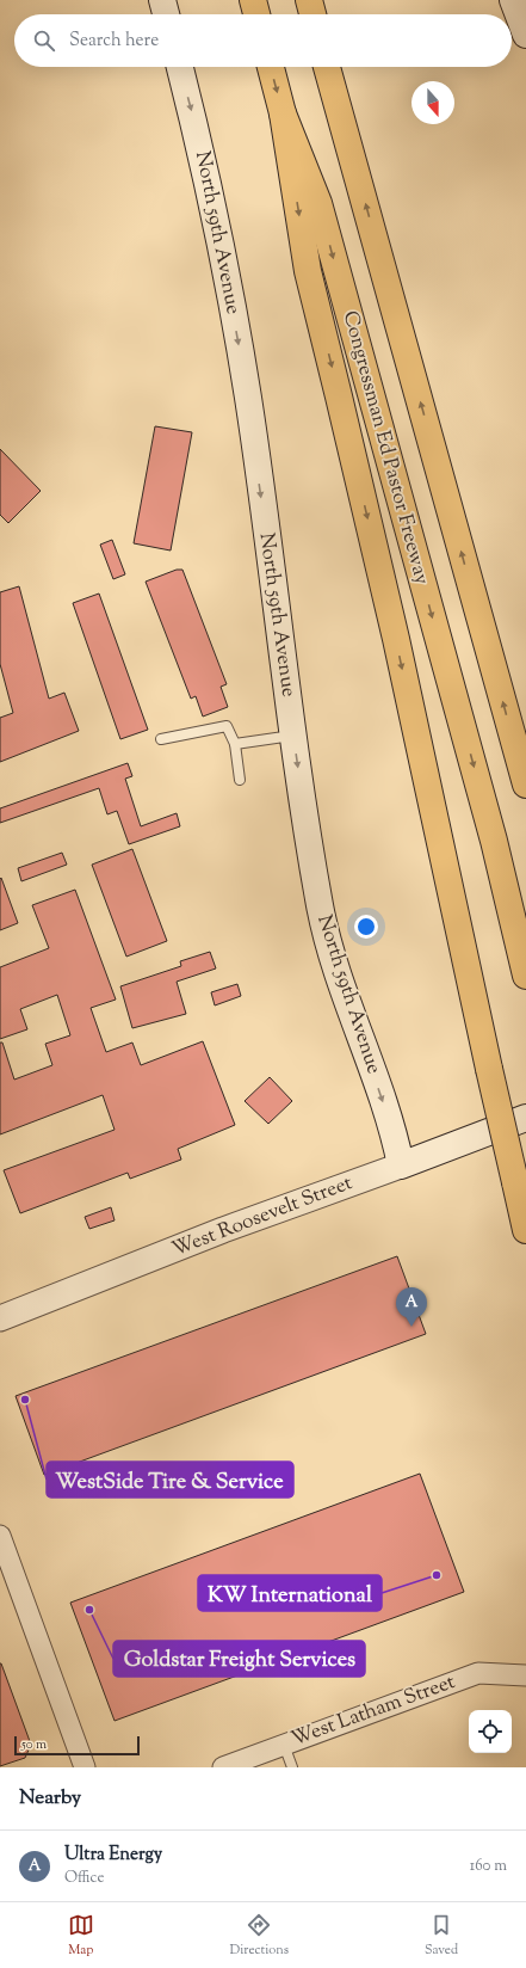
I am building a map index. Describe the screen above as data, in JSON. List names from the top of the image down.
{
  "streets": {
    "highway": ["Congressman Ed Pastor Freeway"],
    "main road": ["North 59th Avenue", "West Roosevelt Street"],
    "street": ["West Latham Street"]
  },
  "crossings": [
    ["North 59th Avenue", "West Roosevelt Street"]
  ],
  "one_way": ["North 59th Avenue"],
  "places": ["WestSide Tire & Service", "KW International", "Goldstar Freight Services"],
  "scale_bar": "50 m",
  "north": "bottom",
  "page": {
    "search": "Search here",
    "pins": "A",
    "scale": "50 m",
    "heading": "Nearby",
    "list": [
      {
        "mark": "A",
        "name": "Ultra Energy",
        "note": "Office",
        "value": "160 m"
      }
    ],
    "nav": ["Map", "Directions", "Saved"]
  }
}
